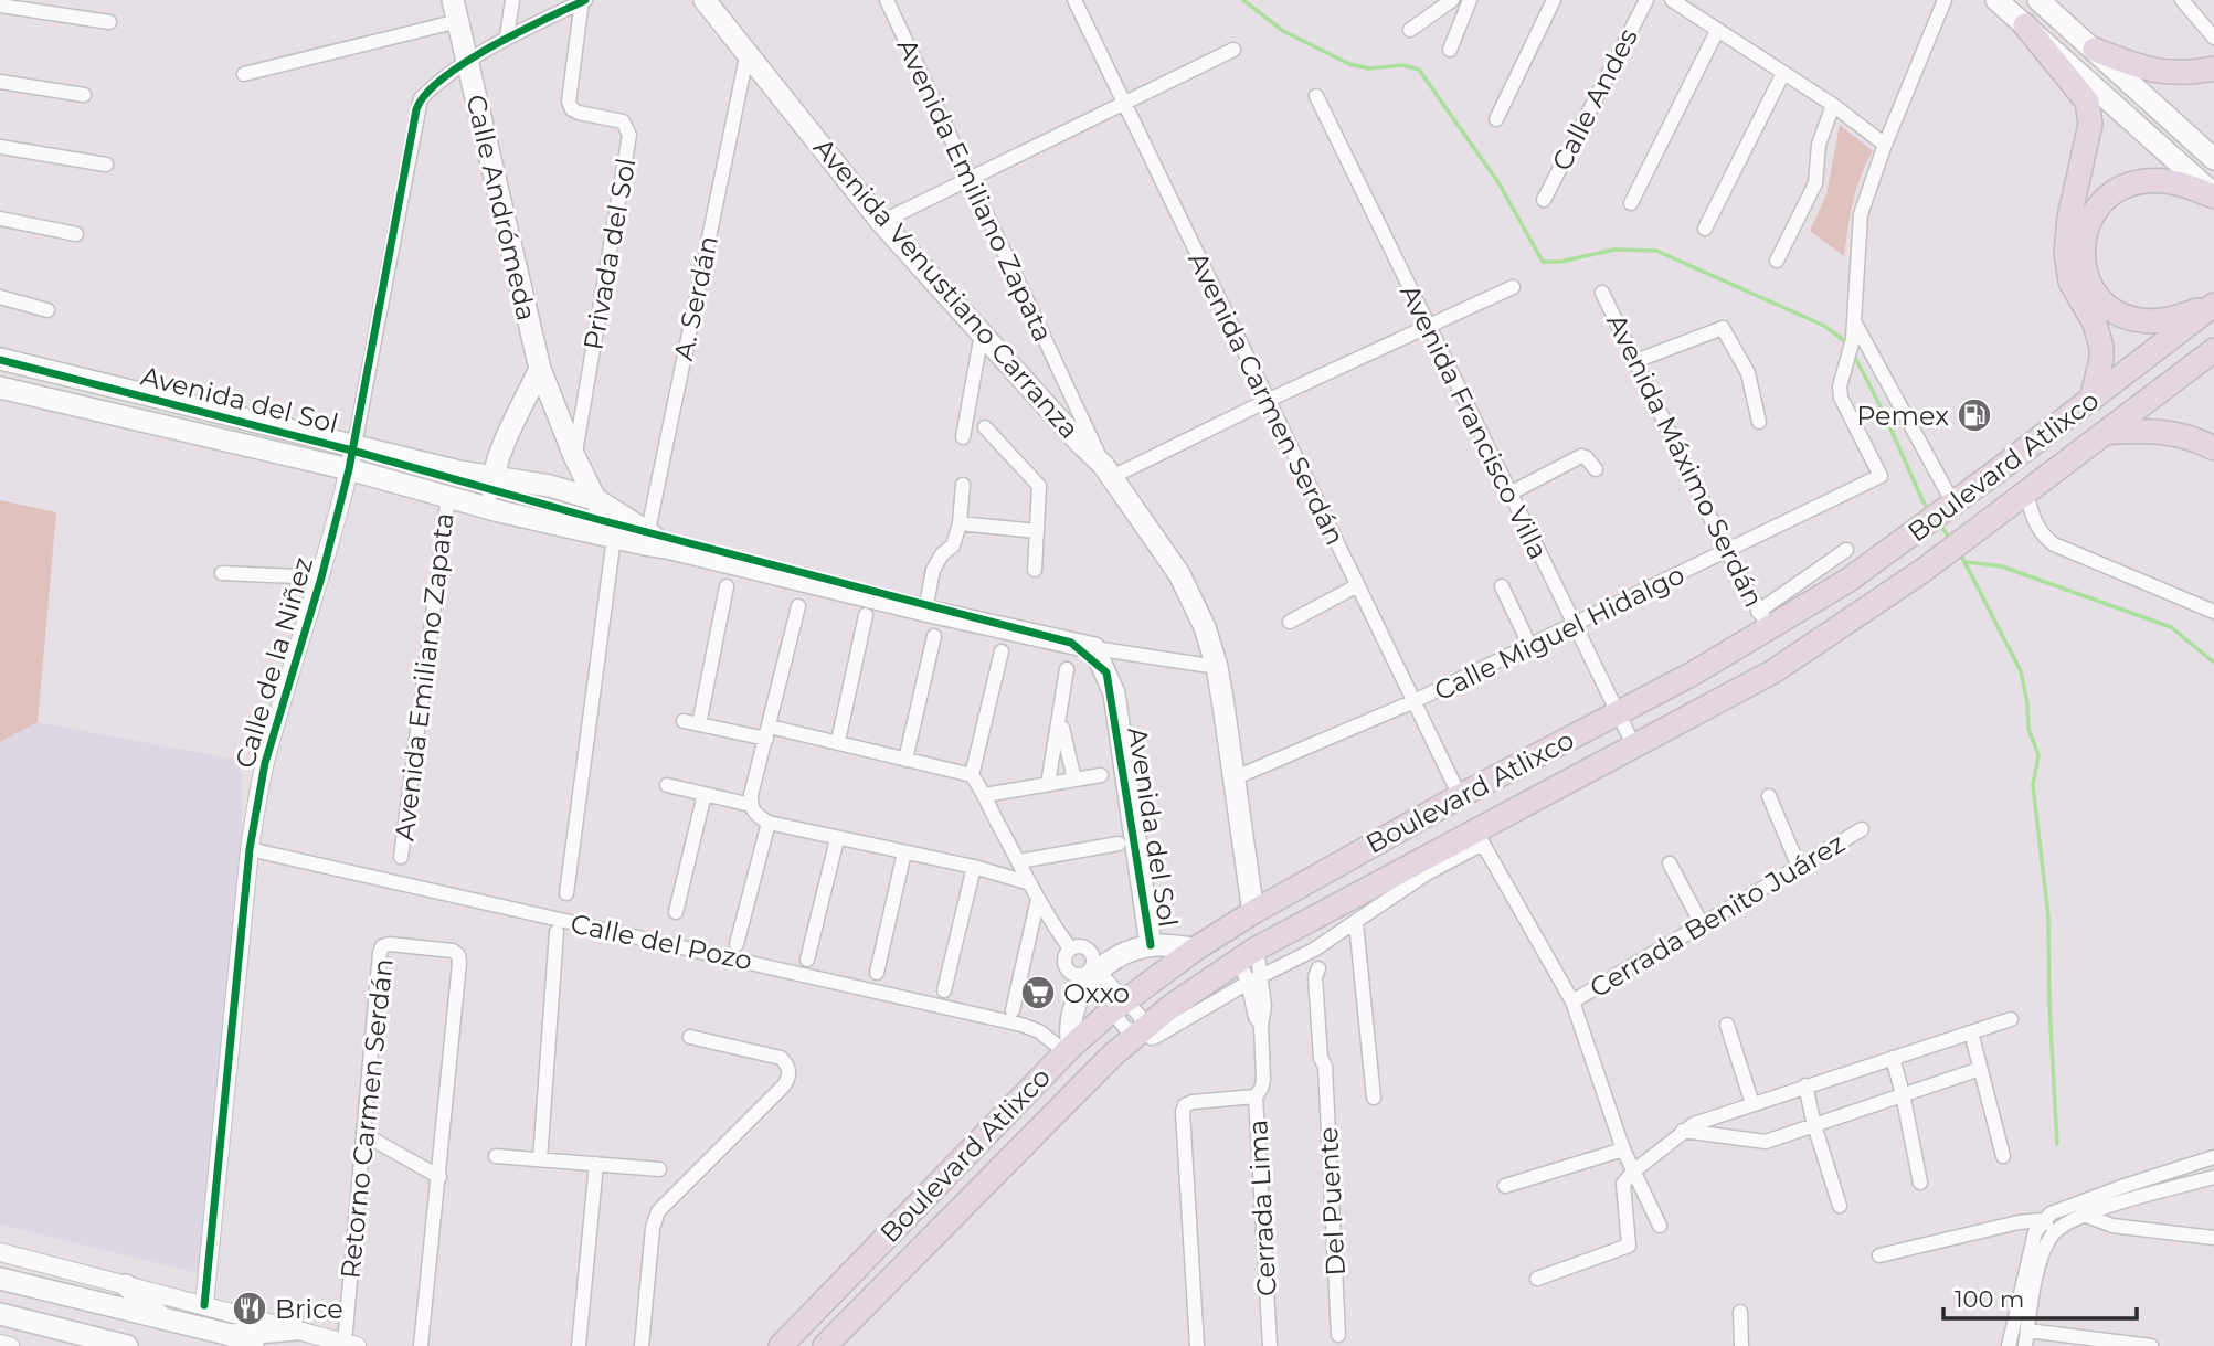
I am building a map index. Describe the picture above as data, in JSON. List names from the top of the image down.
{
  "streets": {
    "main road": [
      "Calle Andrómeda",
      "Avenida Venustiano Carranza",
      "Avenida del Sol",
      "Boulevard Atlixco"
    ],
    "street": [
      "Calle Andes",
      "Avenida Emiliano Zapata",
      "Privada del Sol",
      "A. Serdán",
      "Avenida Carmen Serdán",
      "Avenida Francisco Villa",
      "Avenida Máximo Serdán",
      "Calle Miguel Hidalgo",
      "Calle de la Niñez",
      "Cerrada Benito Juárez",
      "Calle del Pozo",
      "Retorno Carmen Serdán",
      "Del Puente",
      "Cerrada Lima"
    ]
  },
  "crossings": [
    ["Avenida Emiliano Zapata", "Avenida Venustiano Carranza"],
    ["Avenida Emiliano Zapata", "Avenida del Sol"],
    ["Calle Andrómeda", "Privada del Sol"],
    ["Calle Andrómeda", "Avenida del Sol"],
    ["Calle Andrómeda", "Calle de la Niñez"],
    ["Privada del Sol", "Calle de la Niñez"],
    ["Avenida Venustiano Carranza", "A. Serdán"],
    ["Avenida Venustiano Carranza", "Avenida del Sol"],
    ["Avenida Venustiano Carranza", "Boulevard Atlixco"],
    ["Avenida Venustiano Carranza", "Calle Miguel Hidalgo"],
    ["A. Serdán", "Avenida del Sol"],
    ["Avenida Carmen Serdán", "Boulevard Atlixco"],
    ["Avenida Carmen Serdán", "Calle Miguel Hidalgo"],
    ["Avenida del Sol", "Boulevard Atlixco"],
    ["Avenida del Sol", "Calle de la Niñez"],
    ["Avenida Francisco Villa", "Boulevard Atlixco"],
    ["Avenida Francisco Villa", "Calle Miguel Hidalgo"],
    ["Avenida Máximo Serdán", "Boulevard Atlixco"],
    ["Avenida Máximo Serdán", "Calle Miguel Hidalgo"],
    ["Boulevard Atlixco", "Calle del Pozo"],
    ["Boulevard Atlixco", "Cerrada Lima"],
    ["Calle de la Niñez", "Calle del Pozo"]
  ],
  "places": {
    "fuel station": ["Pemex"],
    "supermarket": ["Oxxo"],
    "restaurant": ["Brice"]
  },
  "scale_bar": "100 m"
}
